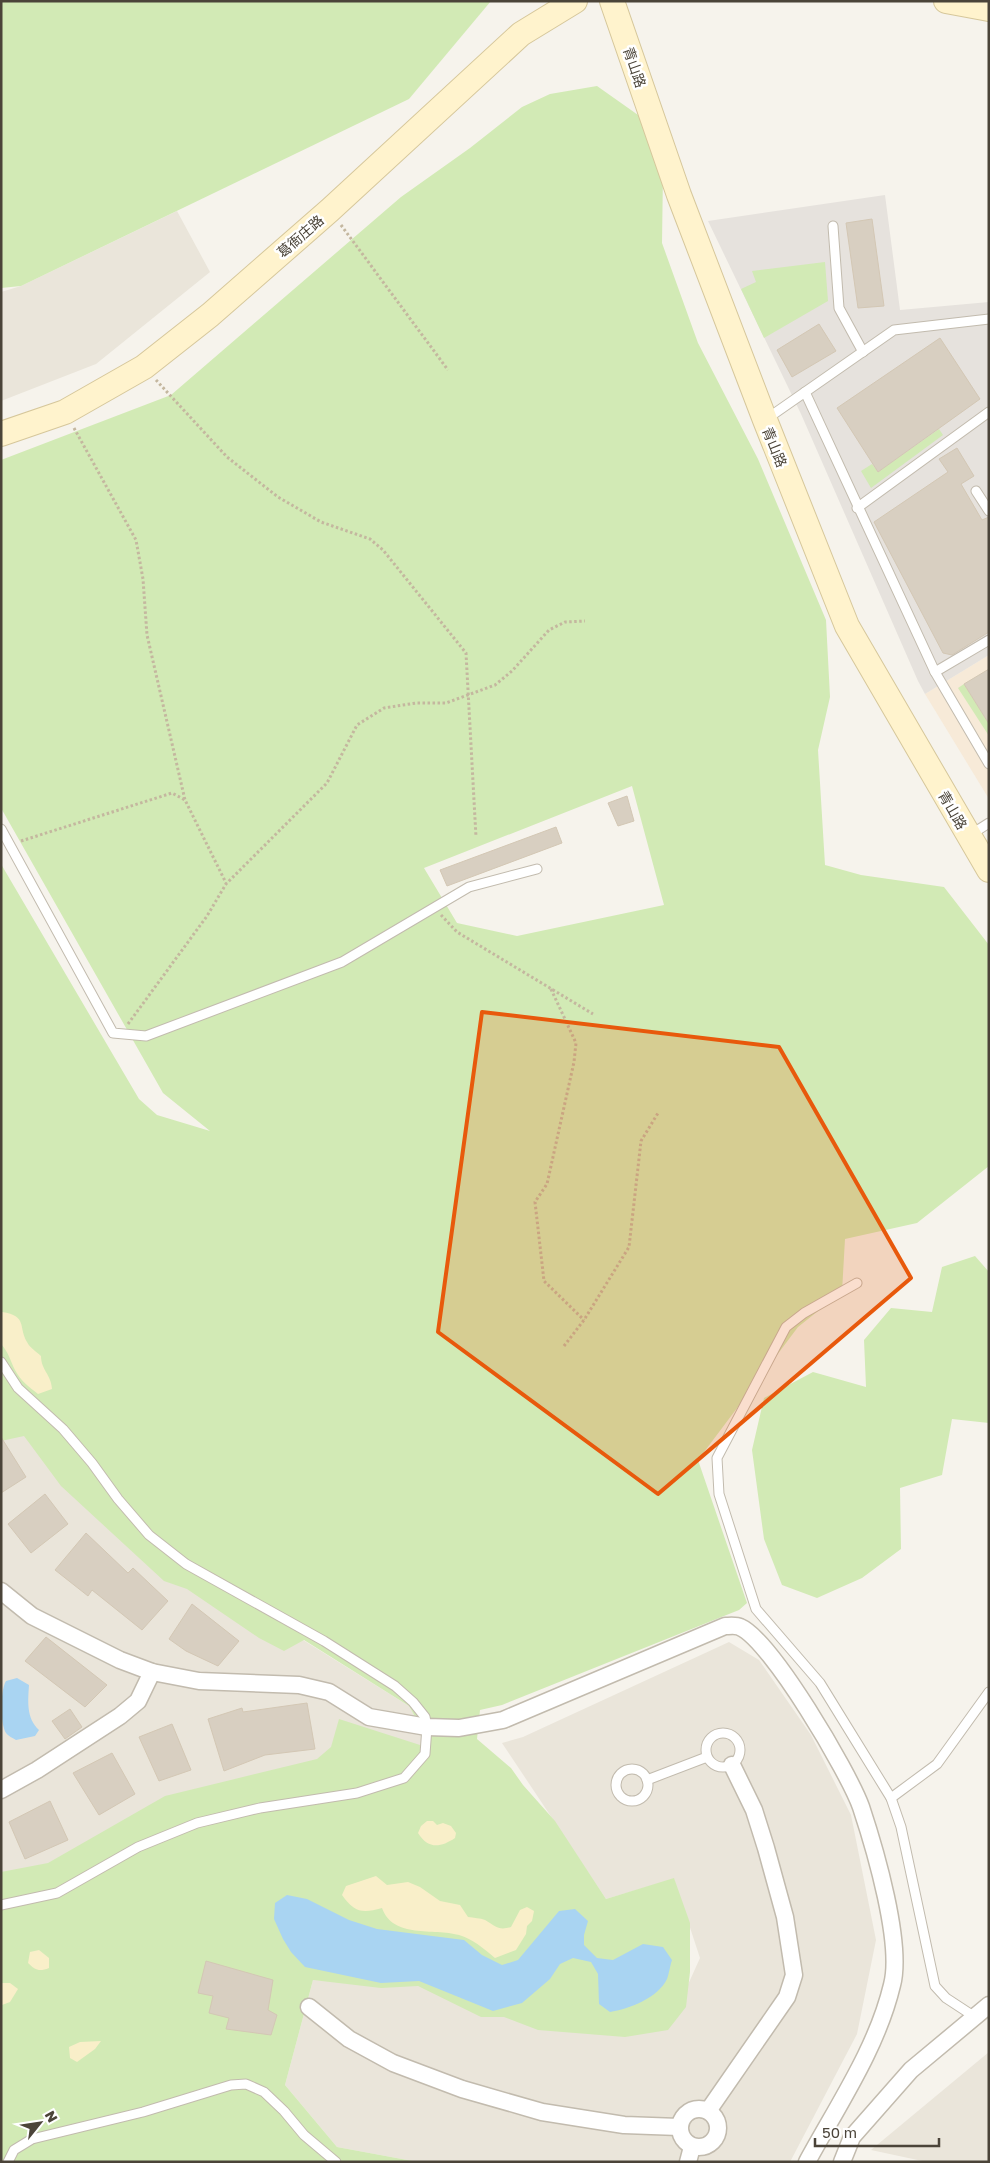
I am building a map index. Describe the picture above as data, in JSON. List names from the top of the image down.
{
  "streets": {
    "street": ["青山路", "葛衙庄路"]
  },
  "scale_bar": "50 m",
  "north": "top right"
}
